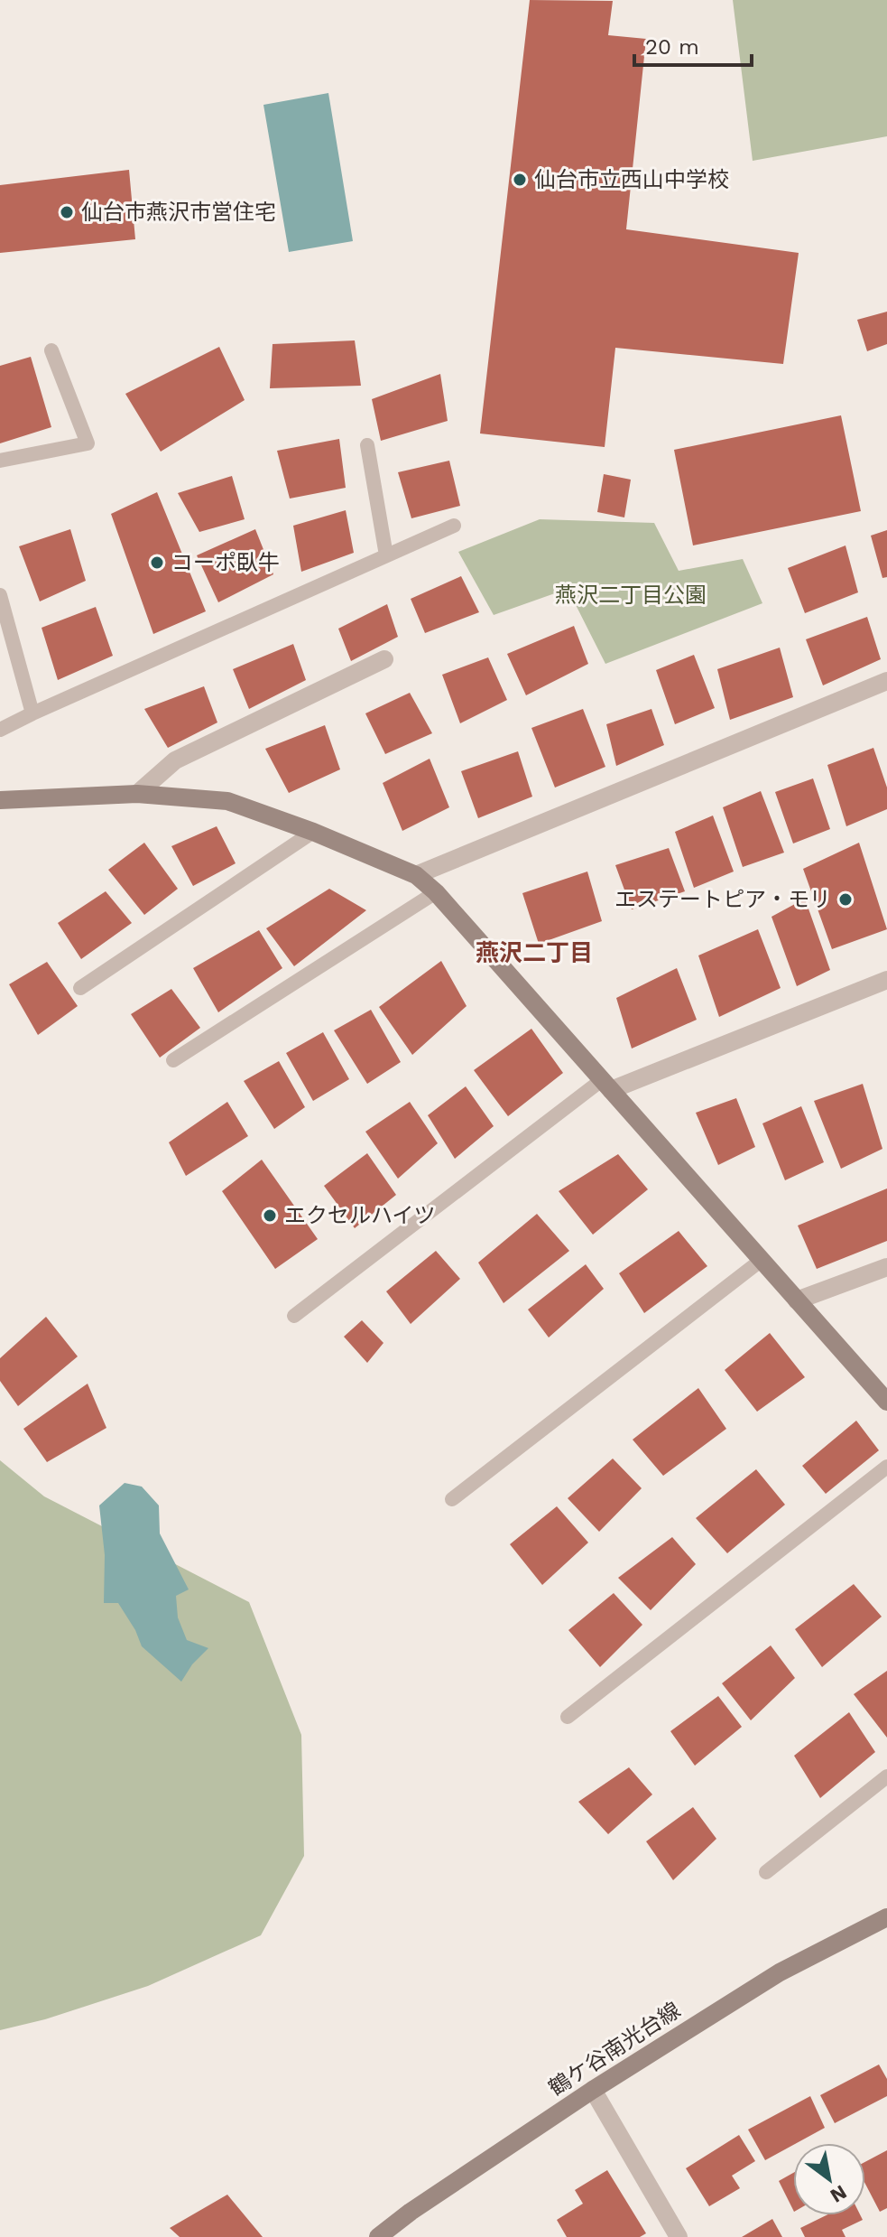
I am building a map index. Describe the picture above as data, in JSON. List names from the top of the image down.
{
  "streets": {
    "street": ["鶴ケ谷南光台線"]
  },
  "districts": ["燕沢二丁目"],
  "parks": ["燕沢二丁目公園"],
  "places": [
    "仙台市立西山中学校",
    "仙台市燕沢市営住宅",
    "コーポ臥牛",
    "エステートピア・モリ",
    "エクセルハイツ"
  ],
  "scale_bar": "20 m",
  "north": "bottom right"
}
